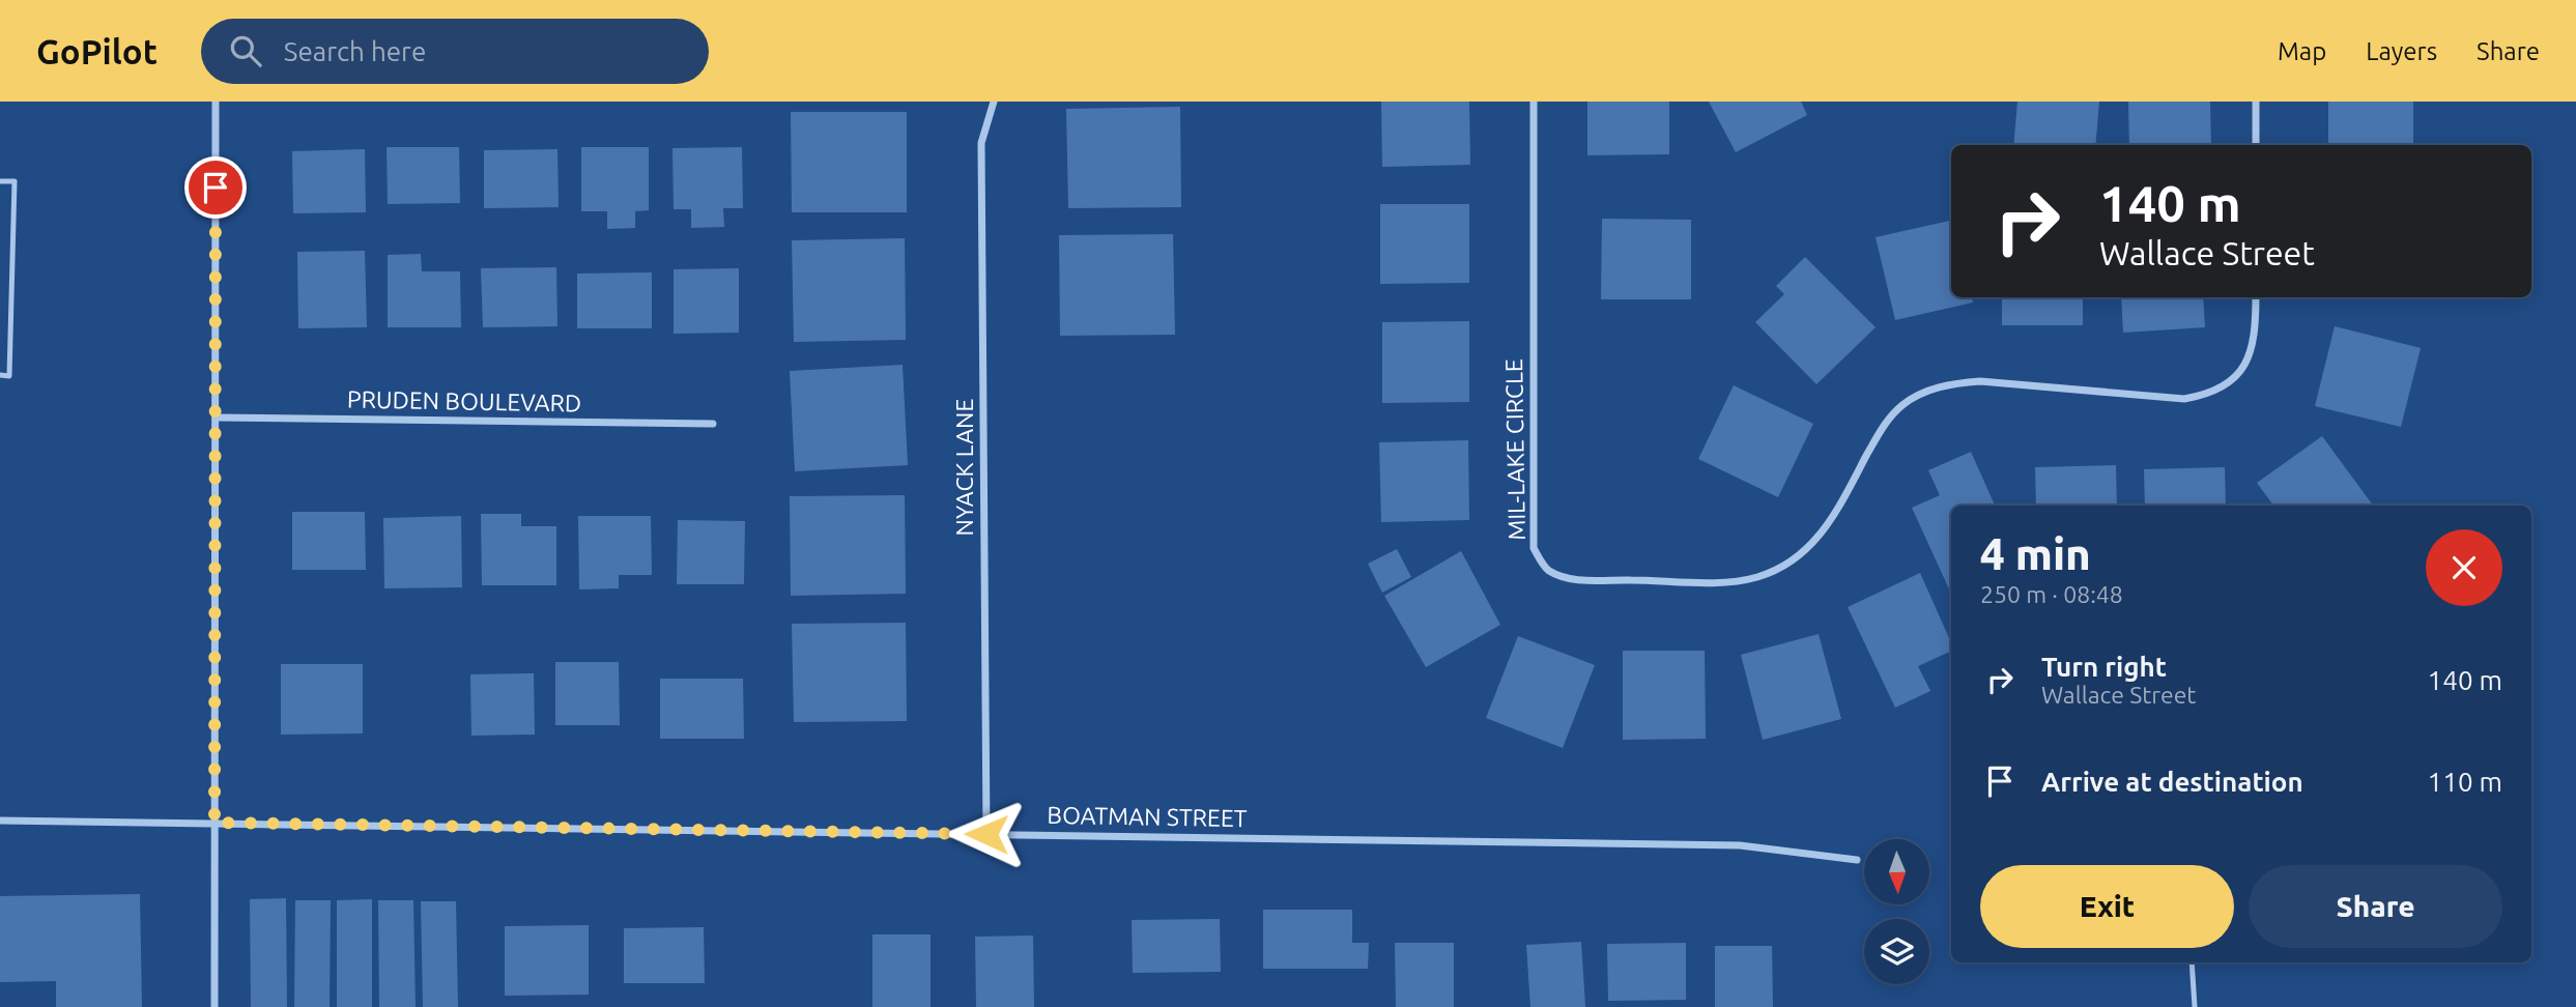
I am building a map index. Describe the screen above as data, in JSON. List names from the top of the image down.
{
  "streets": {
    "street": [
      "PRUDEN BOULEVARD",
      "MIL-LAKE CIRCLE",
      "NYACK LANE",
      "BOATMAN STREET"
    ]
  },
  "crossings": [
    ["NYACK LANE", "BOATMAN STREET"]
  ],
  "north": "bottom",
  "page": {
    "header": "GoPilot",
    "search": "Search here",
    "nav": ["Map", "Layers", "Share"],
    "turn": ["140 m", "Wallace Street"],
    "heading": ["4 min", "250 m · 08:48"],
    "list": [
      {
        "name": "Turn right",
        "note": "Wallace Street",
        "value": "140 m"
      },
      {
        "name": "Arrive at destination",
        "value": "110 m"
      }
    ],
    "buttons": ["Exit", "Share"]
  }
}
